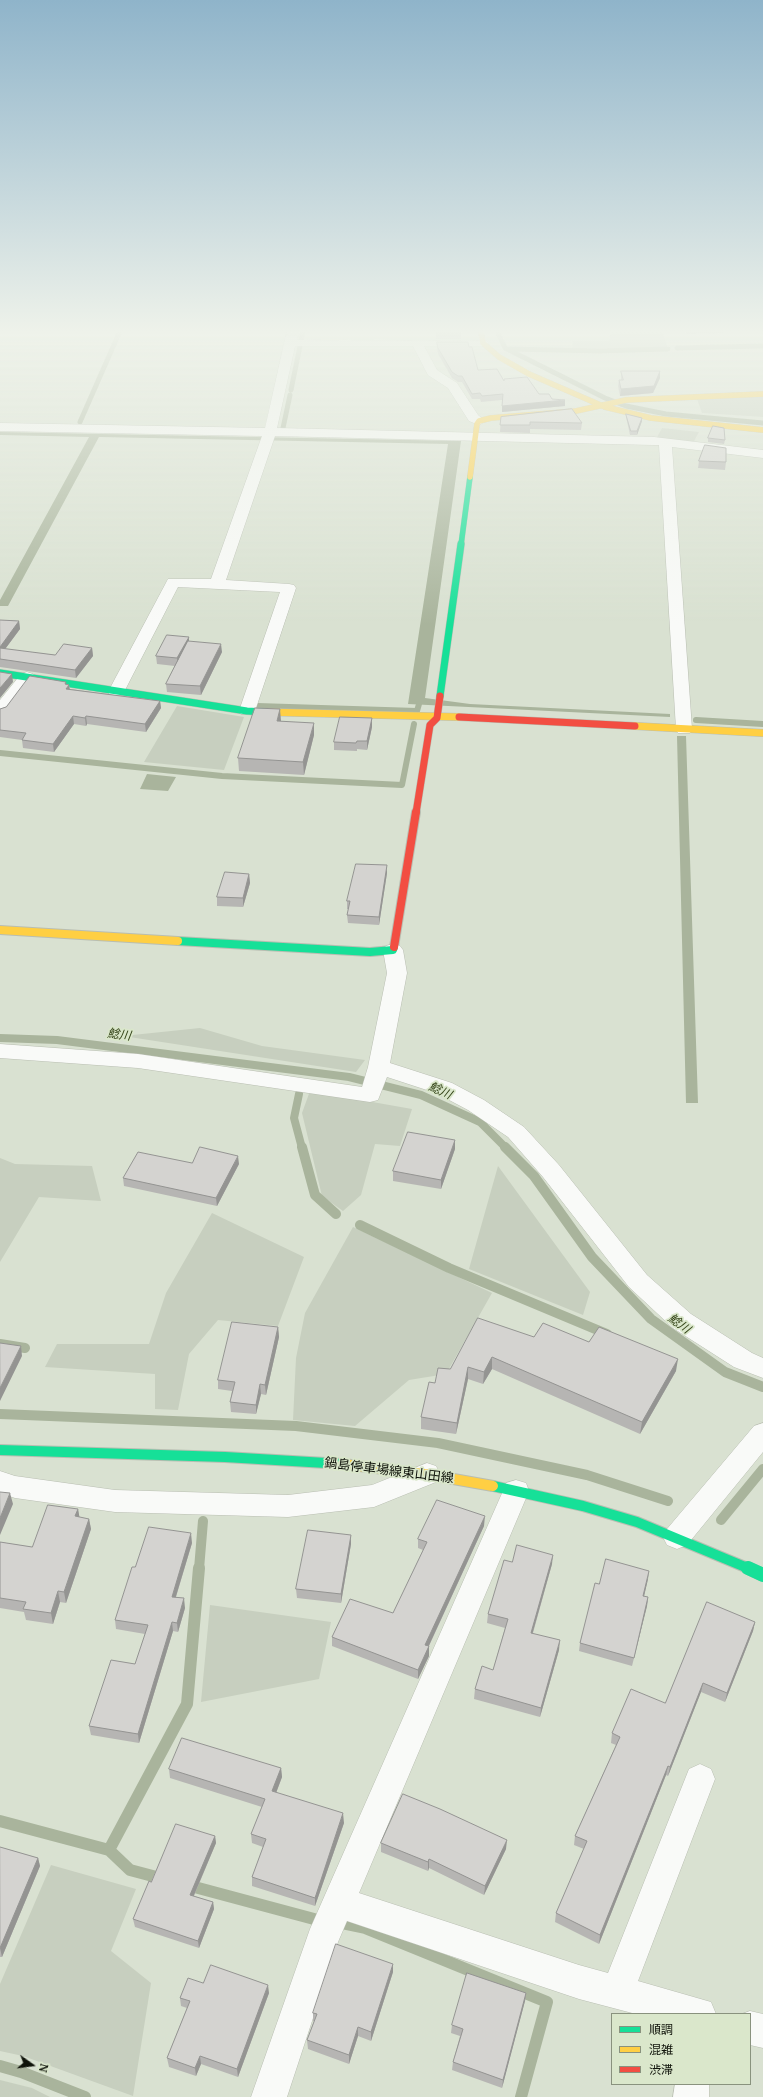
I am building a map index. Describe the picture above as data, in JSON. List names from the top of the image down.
{
  "streets": {
    "street": ["鍋島停車場線東山田線"]
  },
  "water": ["鯰川"],
  "legend": ["順調", "混雑", "渋滞"],
  "north": "right"
}
